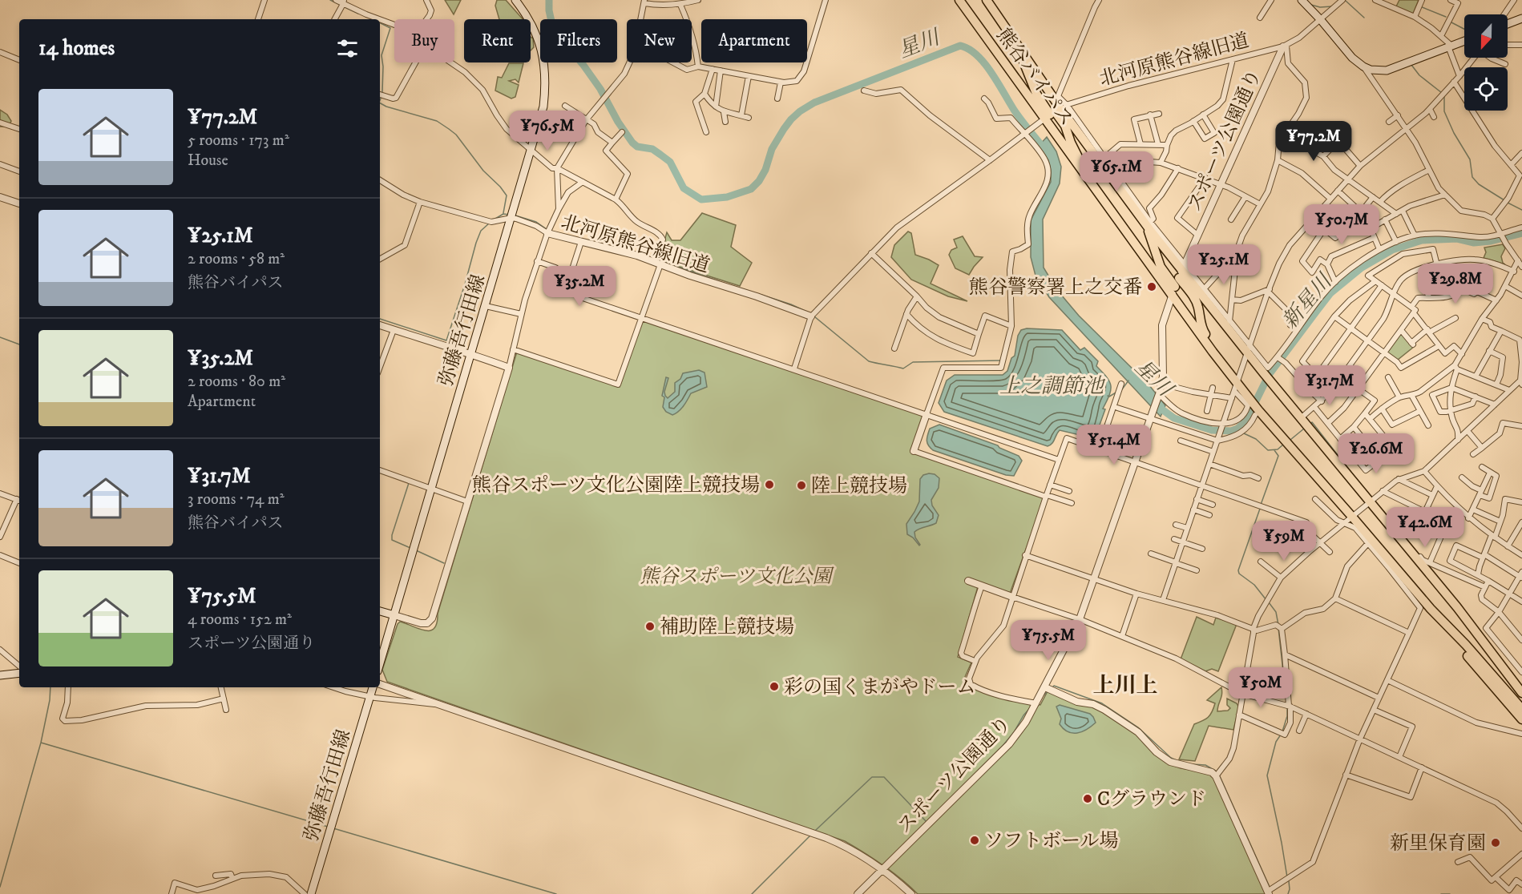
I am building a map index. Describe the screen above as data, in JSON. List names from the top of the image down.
{
  "streets": {
    "highway": ["熊谷バイパス"],
    "main road": ["弥藤吾行田線"],
    "street": ["北河原熊谷線旧道", "スポーツ公園通り"]
  },
  "crossings": [
    ["北河原熊谷線旧道", "熊谷バイパス"],
    ["北河原熊谷線旧道", "スポーツ公園通り"],
    ["北河原熊谷線旧道", "弥藤吾行田線"],
    ["熊谷バイパス", "スポーツ公園通り"]
  ],
  "districts": ["上川上"],
  "water": ["星川", "新星川", "上之調節池"],
  "parks": ["熊谷スポーツ文化公園"],
  "places": [
    "熊谷警察署上之交番",
    "熊谷スポーツ文化公園陸上競技場",
    "陸上競技場",
    "補助陸上競技場",
    "彩の国くまがやドーム",
    "Cグラウンド",
    "ソフトボール場",
    "新里保育園"
  ],
  "north": "bottom",
  "page": {
    "chip": [
      "Buy",
      "Rent",
      "Filters",
      "New",
      "Apartment"
    ],
    "heading": "14 homes",
    "list": [
      {
        "name": "¥77.2M",
        "note": "5 rooms · 173 m² · House"
      },
      {
        "name": "¥25.1M",
        "note": "2 rooms · 58 m² · 熊谷バイパス"
      },
      {
        "name": "¥35.2M",
        "note": "2 rooms · 80 m² · Apartment"
      },
      {
        "name": "¥31.7M",
        "note": "3 rooms · 74 m² · 熊谷バイパス"
      },
      {
        "name": "¥75.5M",
        "note": "4 rooms · 152 m² · スポーツ公園通り"
      }
    ],
    "price": [
      "¥76.5M",
      "¥77.2M",
      "¥65.1M",
      "¥50.7M",
      "¥25.1M",
      "¥29.8M",
      "¥35.2M",
      "¥31.7M",
      "¥51.4M",
      "¥26.6M",
      "¥42.6M",
      "¥59M",
      "¥75.5M",
      "¥50M"
    ]
  }
}
